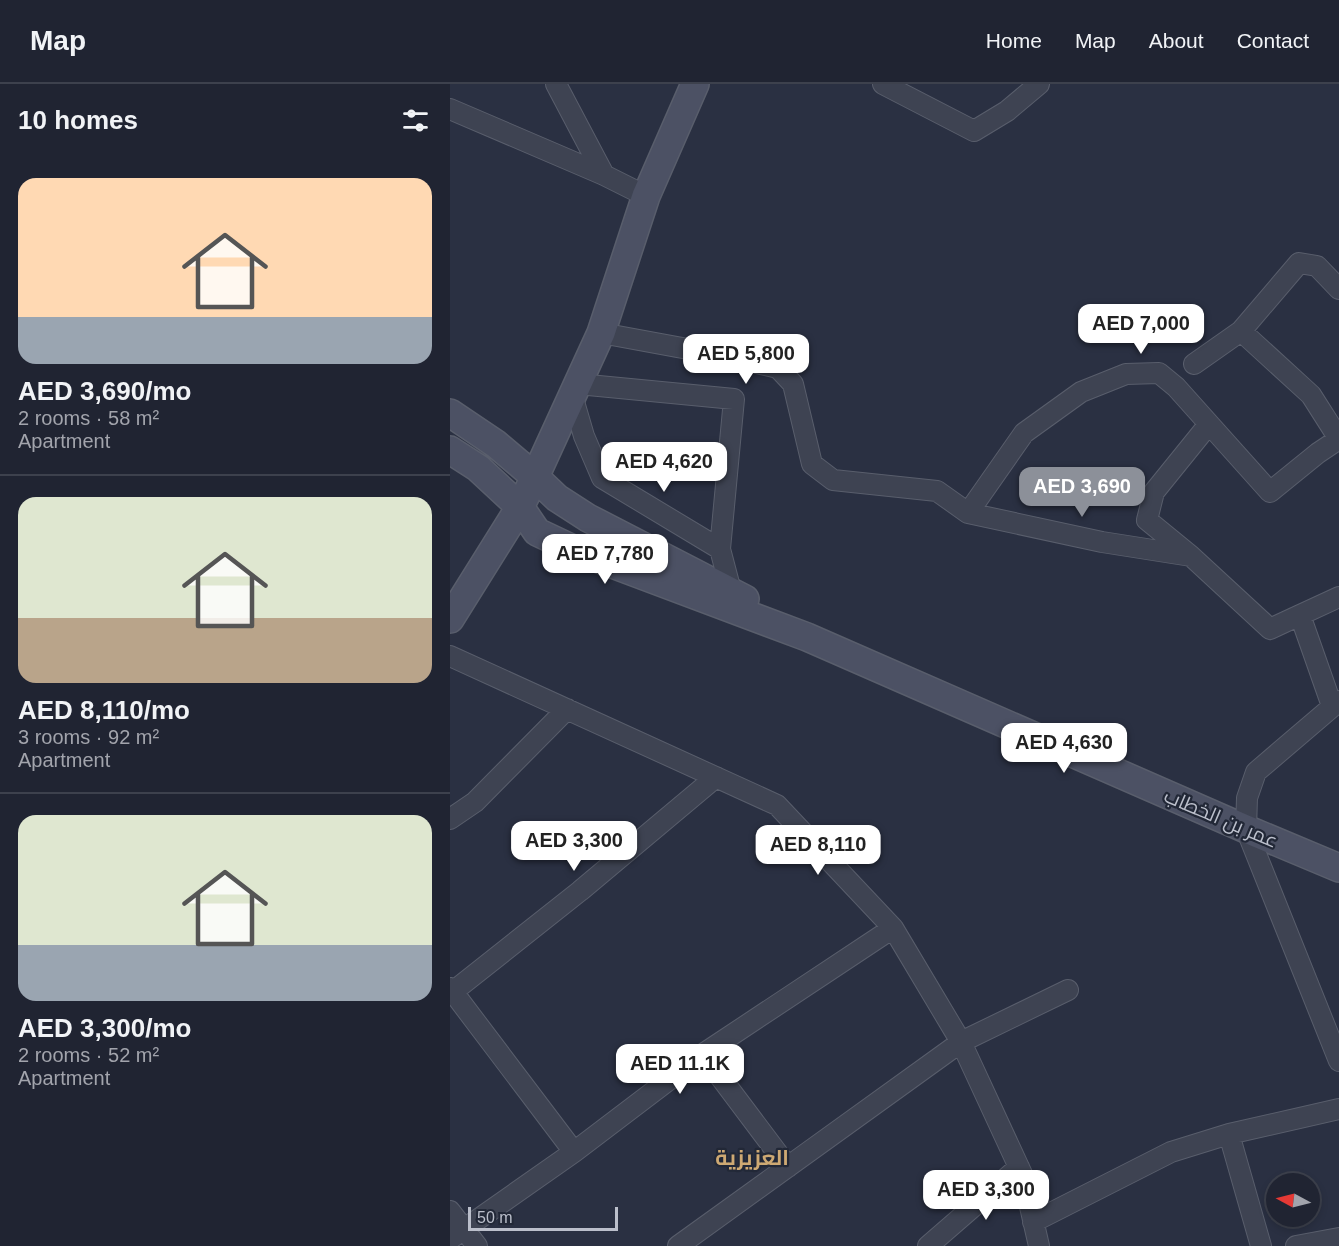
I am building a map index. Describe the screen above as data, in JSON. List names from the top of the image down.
{
  "streets": {
    "street": ["عمر بن الخطاب"]
  },
  "districts": ["العزيزية"],
  "scale_bar": "50 m",
  "north": "left",
  "page": {
    "header": "Map",
    "nav": [
      "Home",
      "Map",
      "About",
      "Contact"
    ],
    "heading": "10 homes",
    "list": [
      {
        "name": "AED 3,690/mo",
        "note": "2 rooms · 58 m² · Apartment"
      },
      {
        "name": "AED 8,110/mo",
        "note": "3 rooms · 92 m² · Apartment"
      },
      {
        "name": "AED 3,300/mo",
        "note": "2 rooms · 52 m² · Apartment"
      }
    ],
    "price": [
      "AED 7,000",
      "AED 5,800",
      "AED 4,620",
      "AED 3,690",
      "AED 7,780",
      "AED 4,630",
      "AED 3,300",
      "AED 8,110",
      "AED 11.1K",
      "AED 3,300"
    ],
    "scale": "50 m"
  }
}
